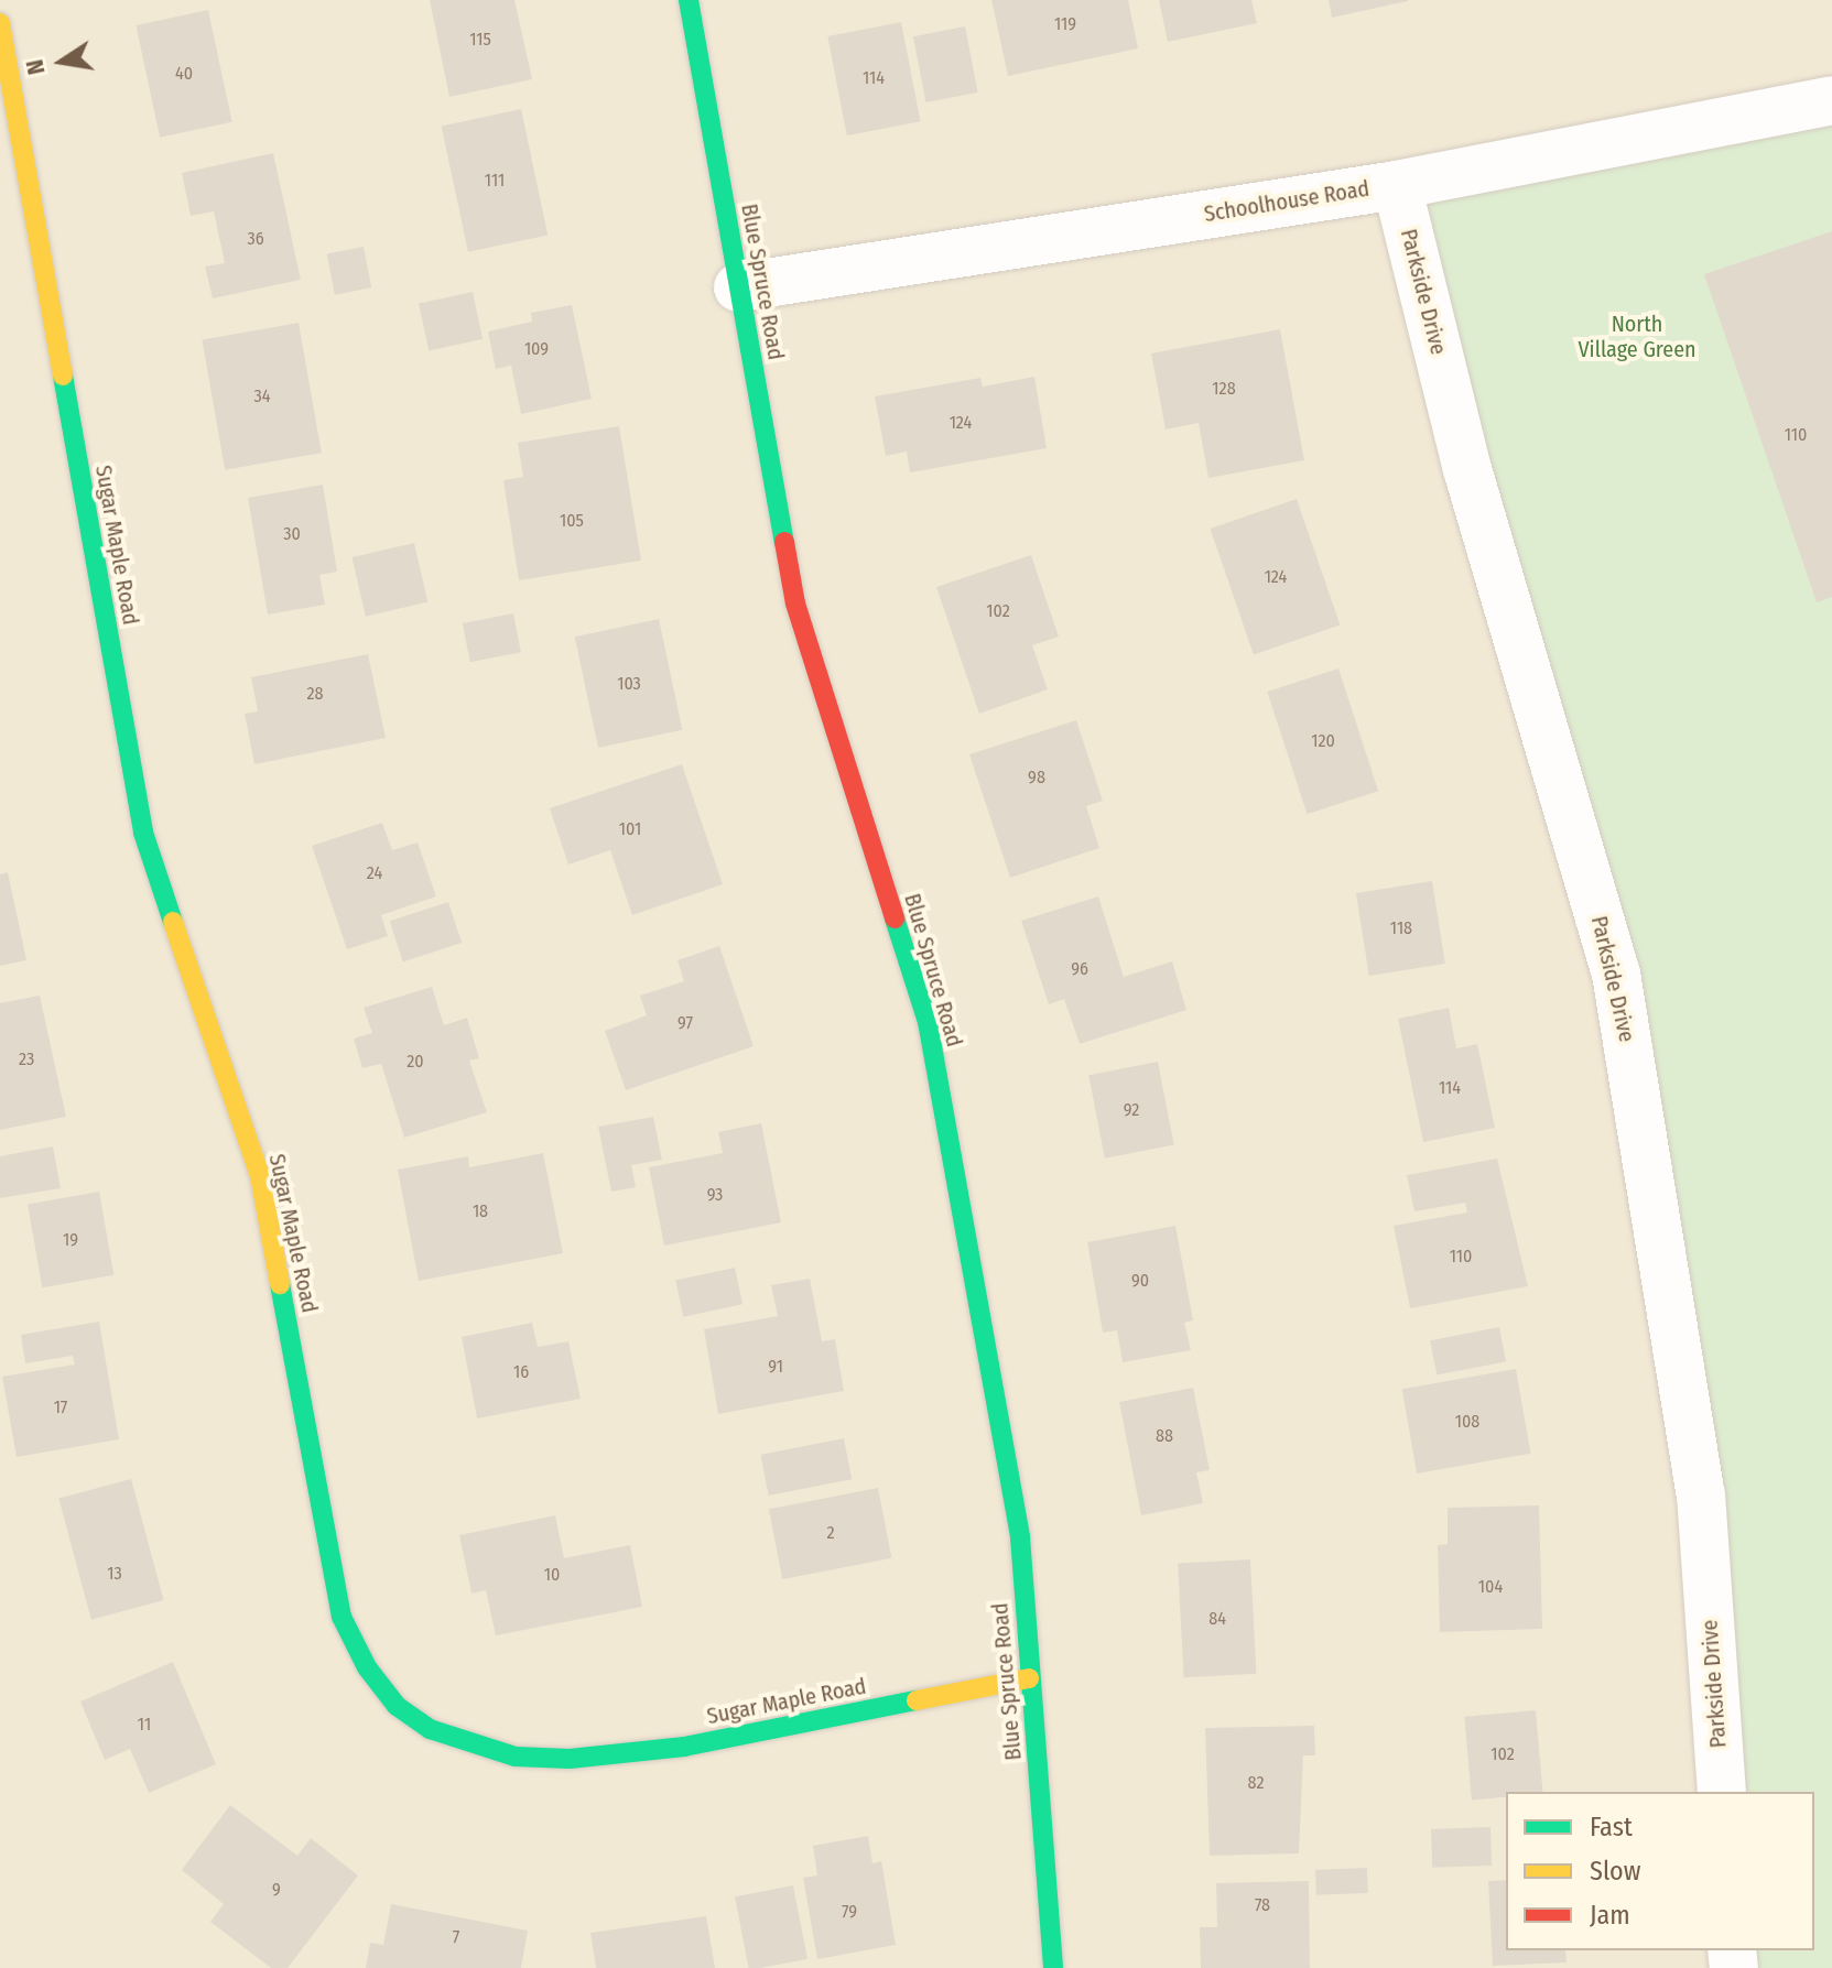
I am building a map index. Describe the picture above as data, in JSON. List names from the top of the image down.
{
  "streets": {
    "street": [
      "Schoolhouse Road",
      "Blue Spruce Road",
      "Parkside Drive",
      "Sugar Maple Road"
    ]
  },
  "crossings": [
    ["Schoolhouse Road", "Blue Spruce Road"],
    ["Schoolhouse Road", "Parkside Drive"],
    ["Blue Spruce Road", "Sugar Maple Road"]
  ],
  "parks": ["North Village Green"],
  "house_numbers": [
    "119",
    "115",
    "40",
    "114",
    "111",
    "36",
    "109",
    "128",
    "34",
    "124",
    "110",
    "105",
    "30",
    "124",
    "102",
    "103",
    "28",
    "120",
    "98",
    "101",
    "24",
    "118",
    "96",
    "97",
    "23",
    "20",
    "114",
    "92",
    "93",
    "18",
    "19",
    "110",
    "90",
    "91",
    "16",
    "17",
    "108",
    "88",
    "2",
    "13",
    "10",
    "104",
    "84",
    "11",
    "102",
    "82",
    "9",
    "78",
    "79",
    "7"
  ],
  "legend": ["Fast", "Slow", "Jam"],
  "north": "left"
}
